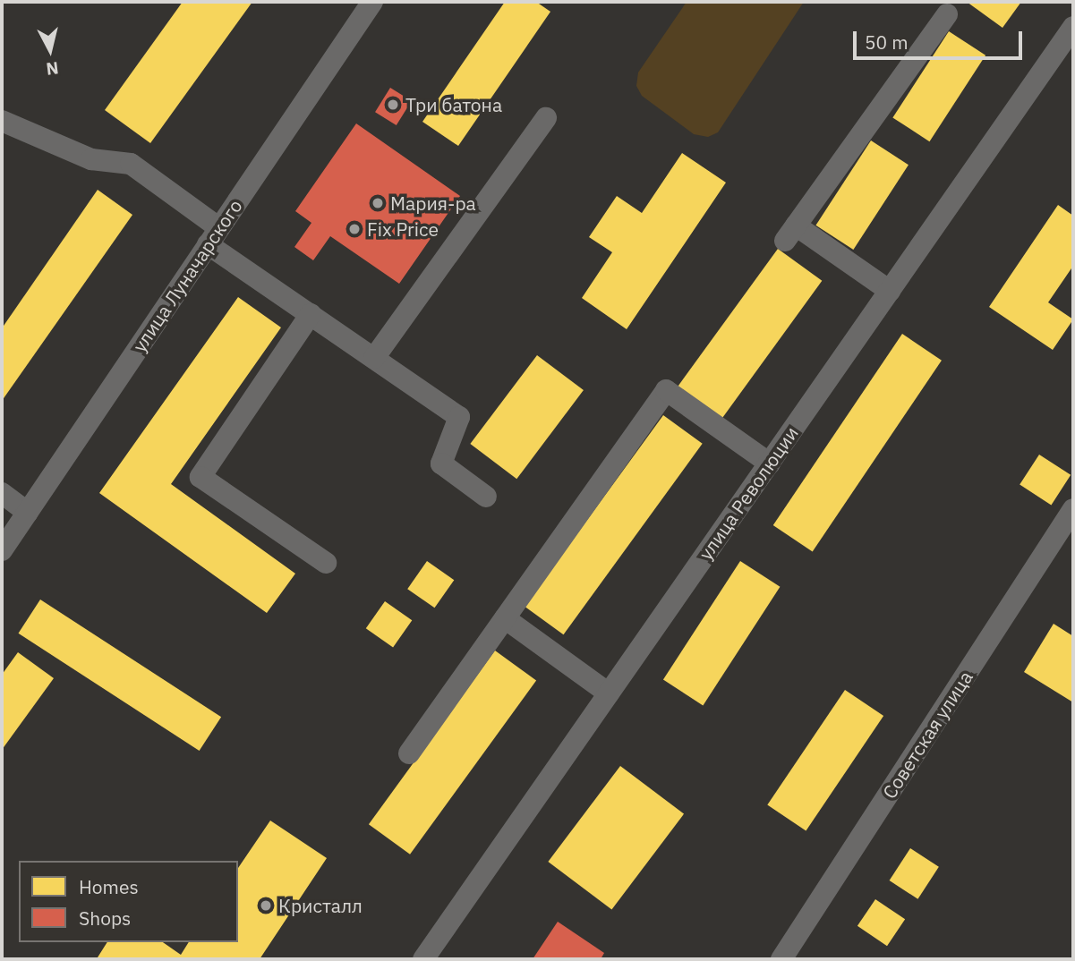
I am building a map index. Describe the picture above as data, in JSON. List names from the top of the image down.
{
  "streets": {
    "street": ["улица Луначарского", "улица Революции", "Советская улица"]
  },
  "places": [
    "Три батона",
    "Мария-ра",
    "Fix Price",
    "Кристалл"
  ],
  "legend": ["Homes", "Shops"],
  "scale_bar": "50 m",
  "north": "bottom"
}
